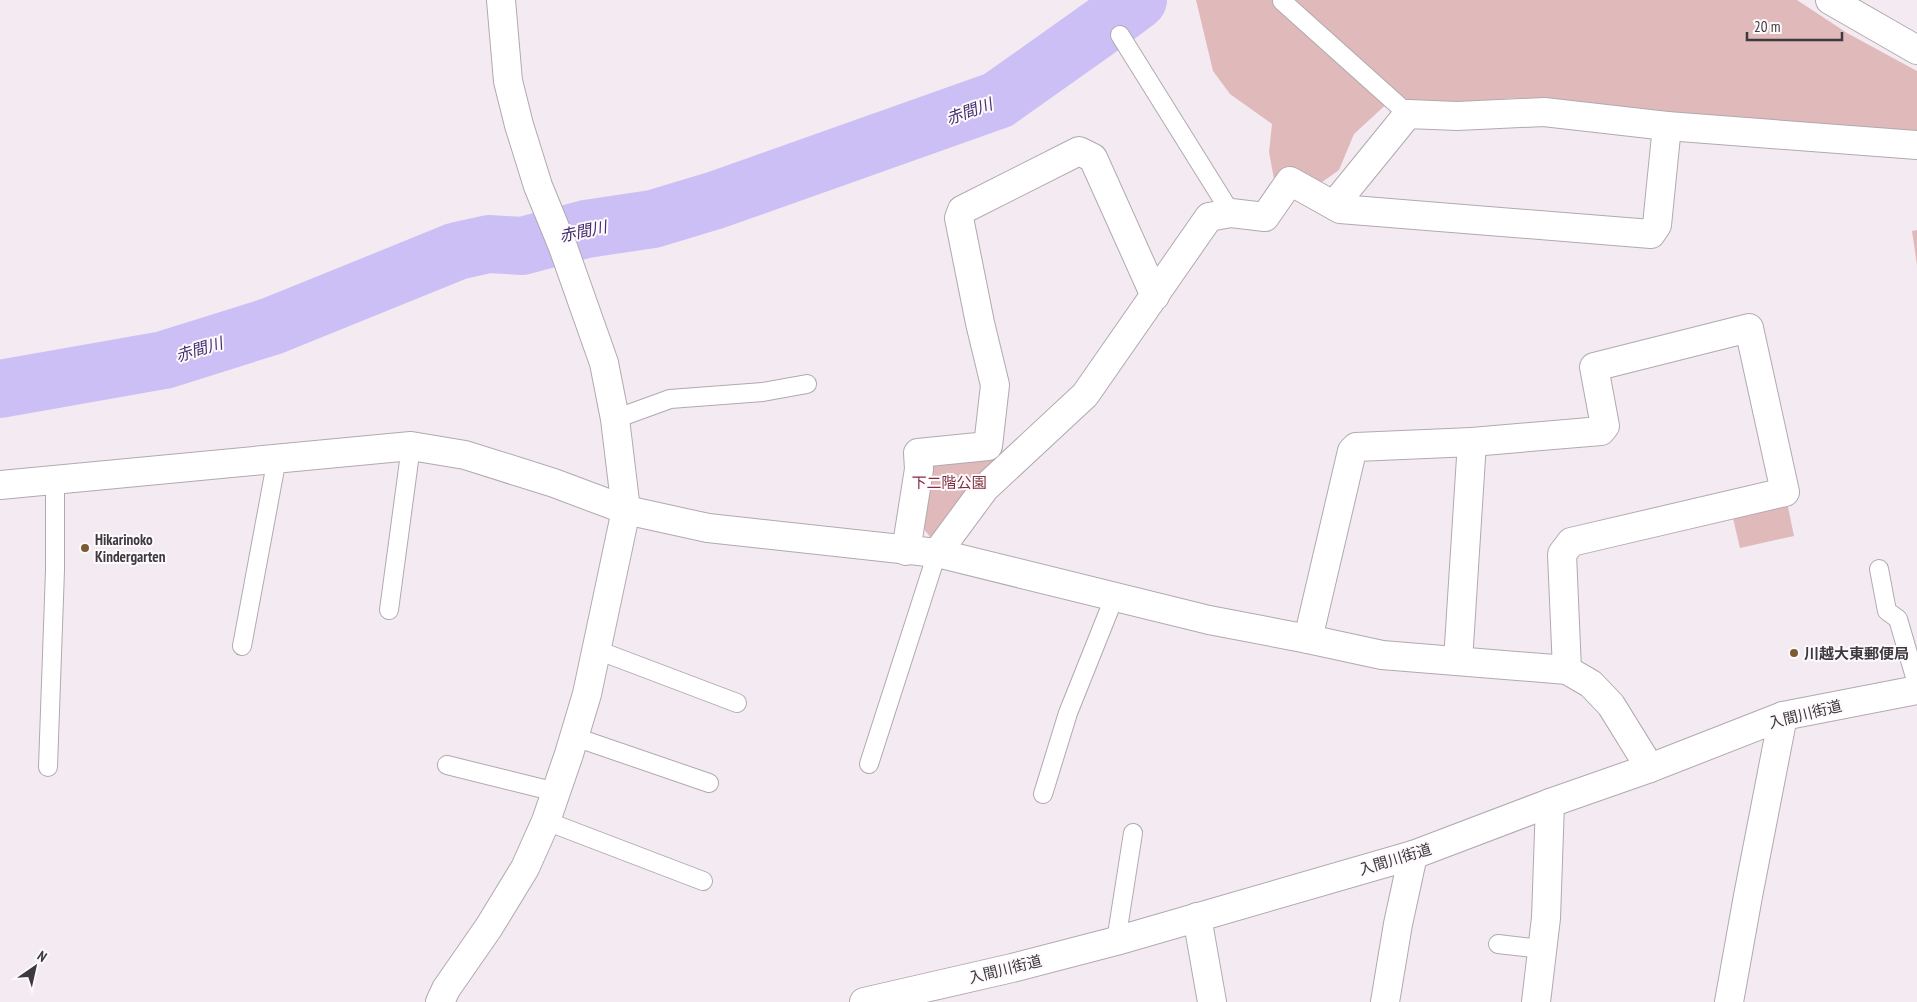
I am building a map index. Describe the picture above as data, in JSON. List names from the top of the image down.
{
  "streets": {
    "street": ["入間川街道"]
  },
  "water": ["赤間川"],
  "parks": ["下二階公園"],
  "places": ["Hikarinoko Kindergarten", "川越大東郵便局"],
  "scale_bar": "20 m",
  "north": "top right"
}
